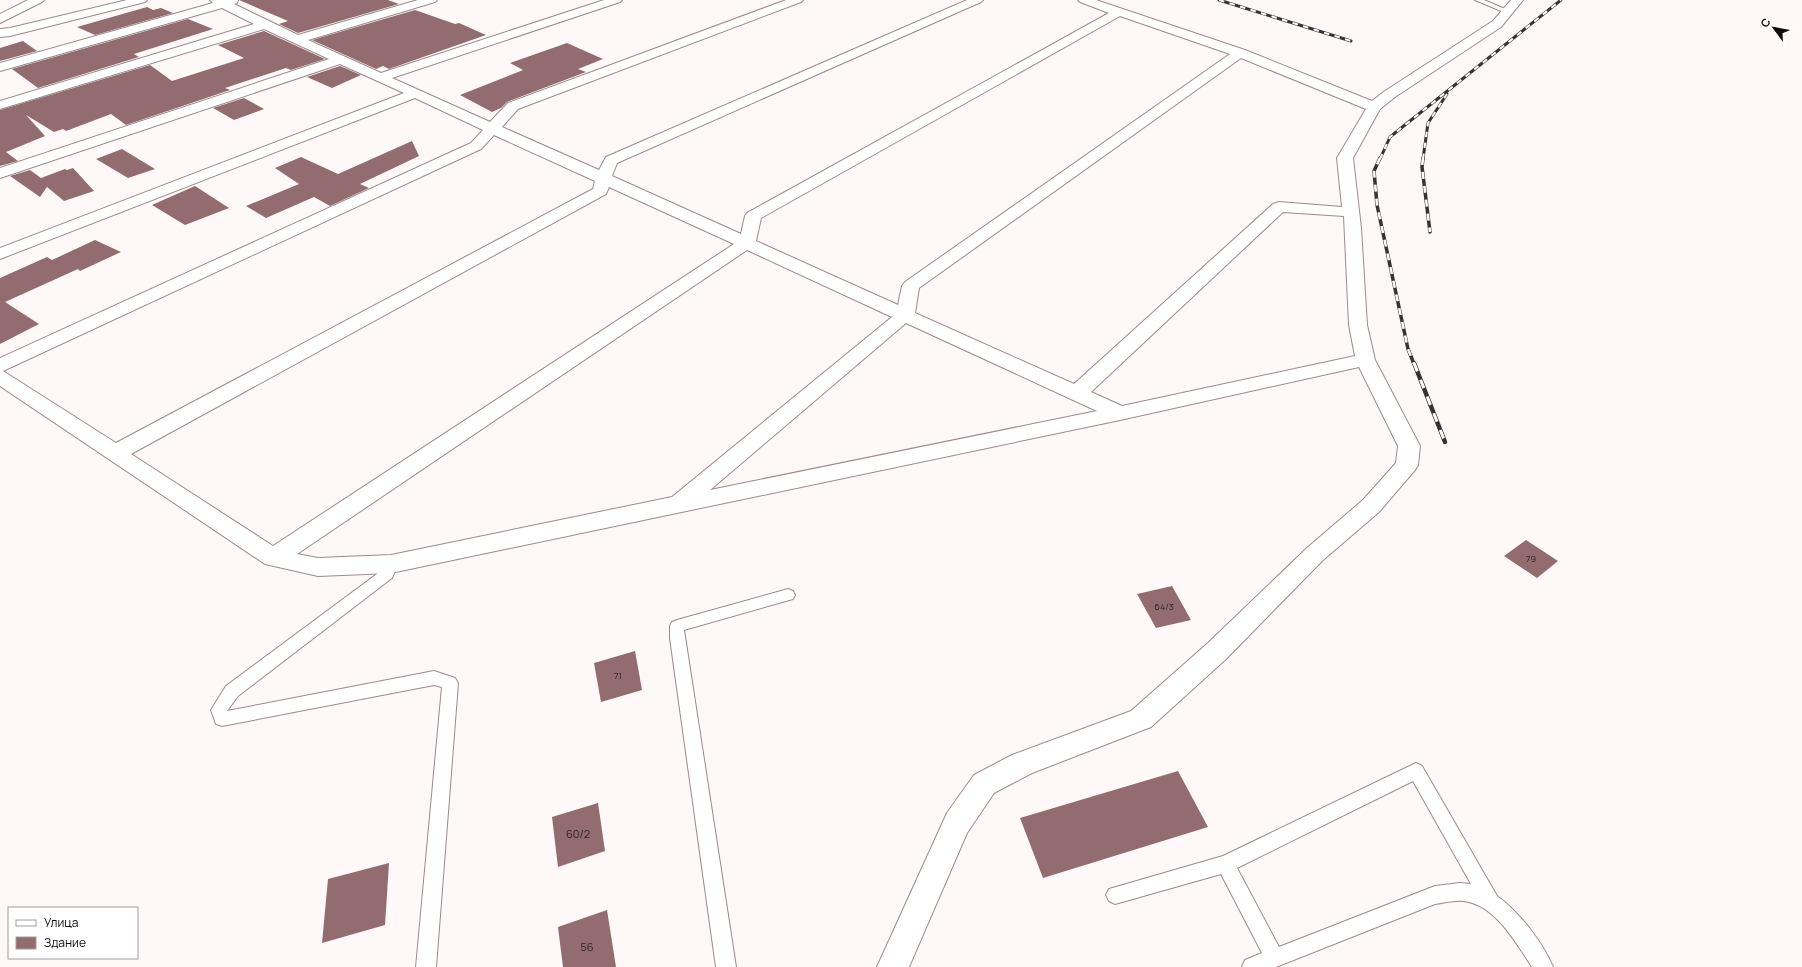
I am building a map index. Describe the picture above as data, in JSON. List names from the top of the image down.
{
  "house_numbers": [
    "79",
    "64/3",
    "71",
    "60/2",
    "56"
  ],
  "legend": ["Улица", "Здание"],
  "north": "top left"
}
